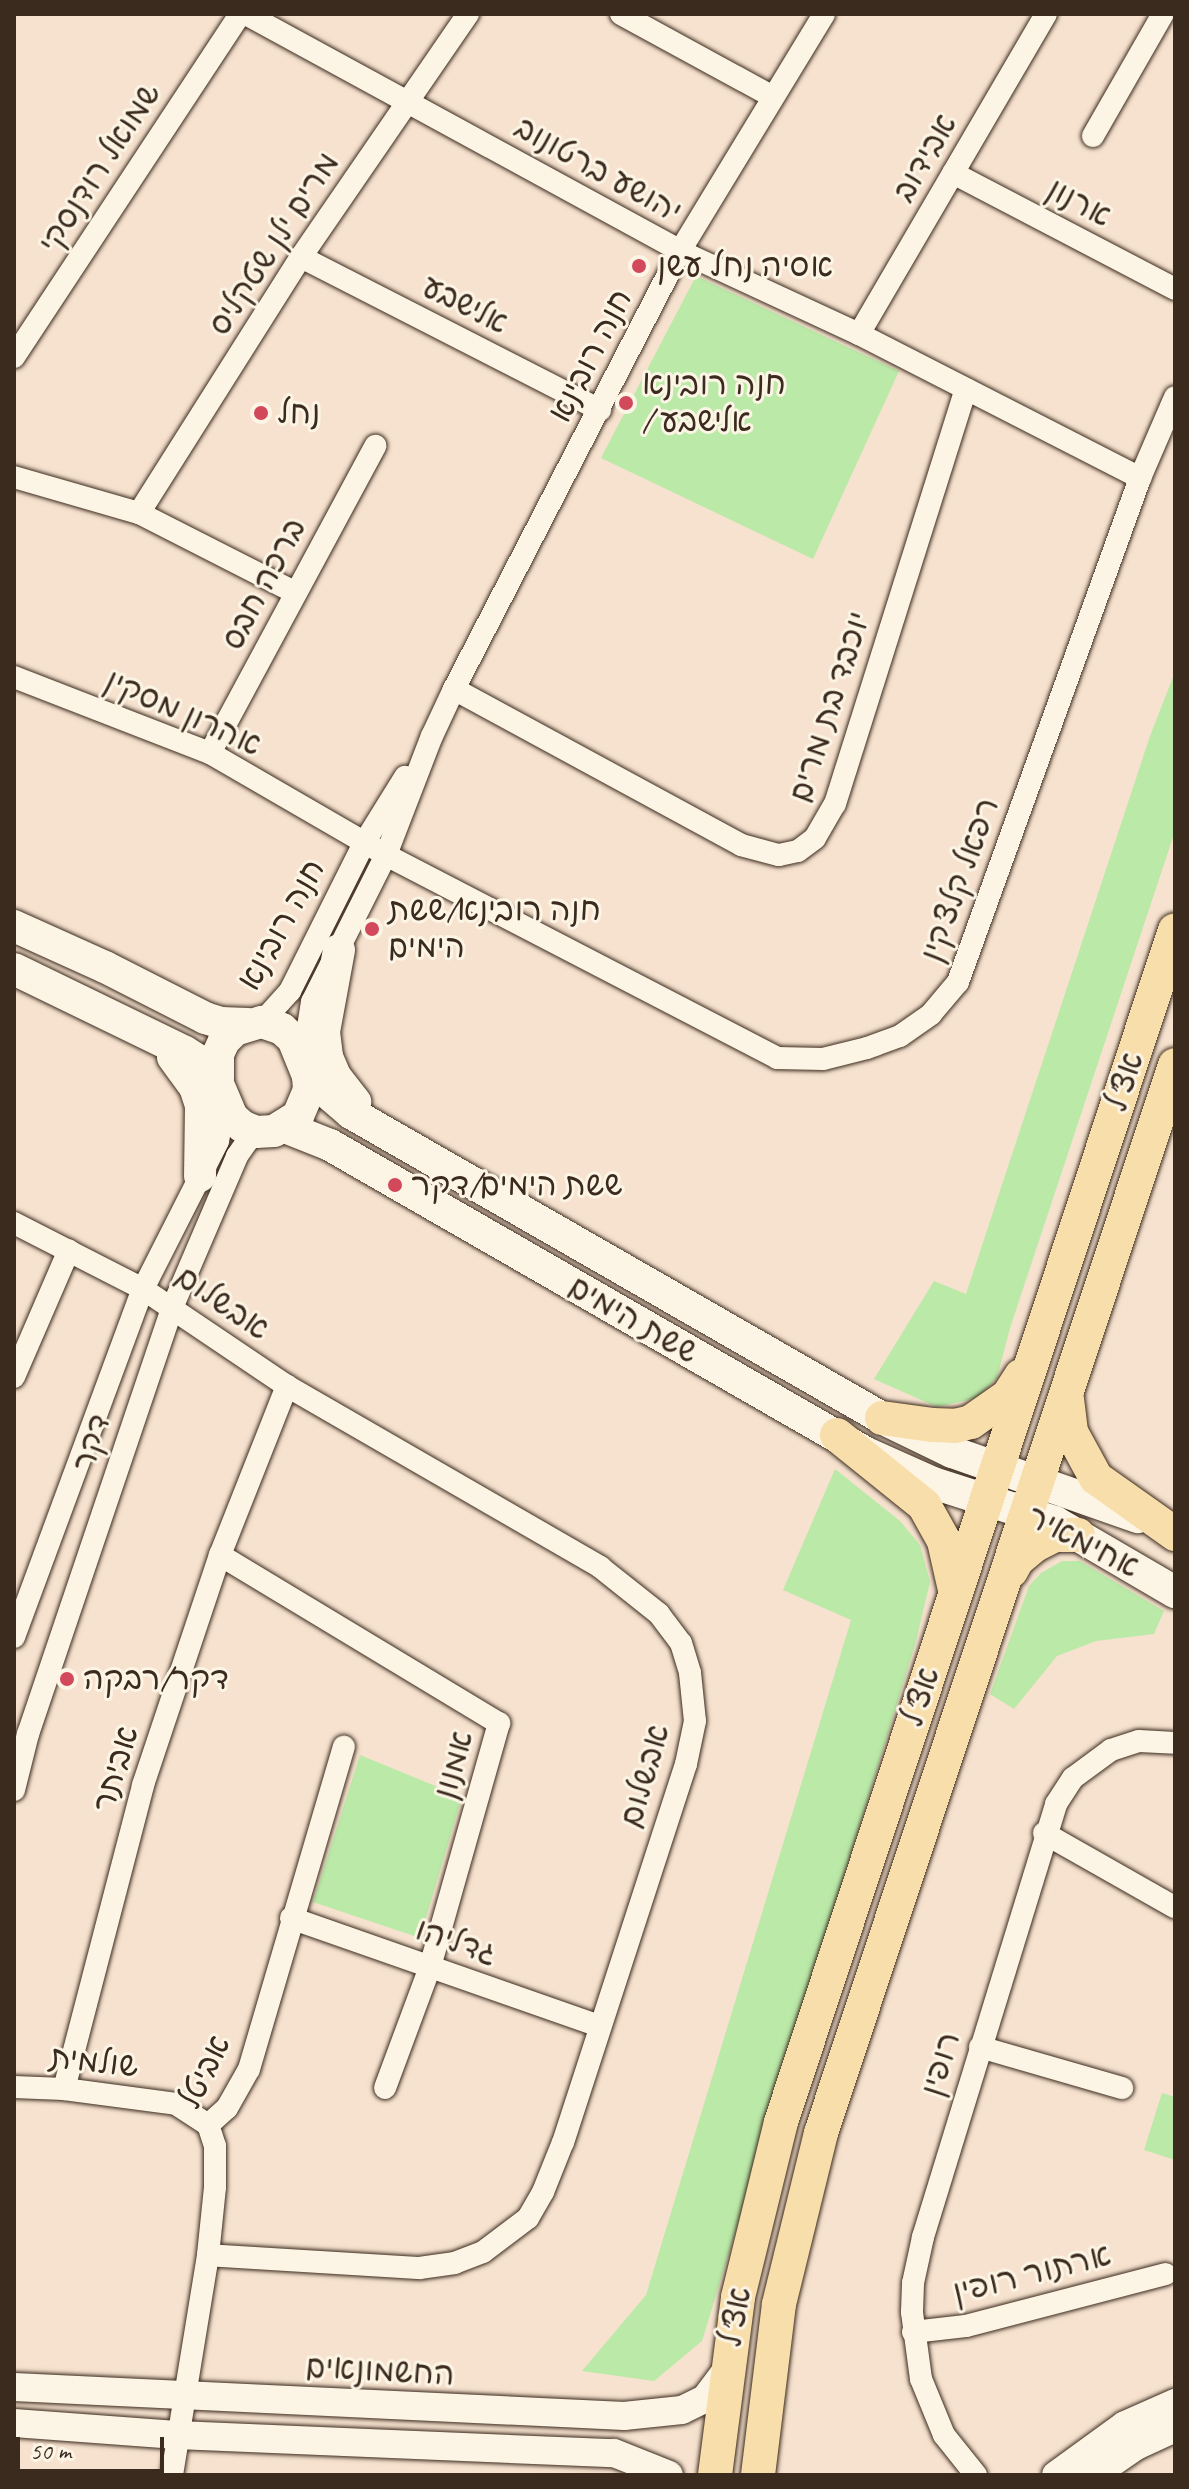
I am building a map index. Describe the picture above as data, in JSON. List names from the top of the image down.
{
  "streets": {
    "main road": ["אצ\"ל", "ששת הימים", "אחימאיר"],
    "street": [
      "אבידוב",
      "שמואל רודנסקי",
      "יהושע ברטונוב",
      "ארנון",
      "מרים ילן שטקליס",
      "אלישבע",
      "חנה רובינא",
      "ברכה חבס",
      "יוכבד בת מרים",
      "אהרון מסקין",
      "רפאל קלצ'קין",
      "אבשלום",
      "דקר",
      "אמנון",
      "אביתר",
      "גדליהו",
      "שולמית",
      "רופין",
      "אביטל",
      "ארתור רופין",
      "החשמונאים"
    ]
  },
  "crossings": [
    ["אבידוב", "יהושע ברטונוב"],
    ["אבידוב", "ארנון"],
    ["שמואל רודנסקי", "יהושע ברטונוב"],
    ["יהושע ברטונוב", "מרים ילן שטקליס"],
    ["יהושע ברטונוב", "חנה רובינא"],
    ["יהושע ברטונוב", "יוכבד בת מרים"],
    ["יהושע ברטונוב", "רפאל קלצ'קין"],
    ["מרים ילן שטקליס", "אלישבע"],
    ["אלישבע", "חנה רובינא"],
    ["חנה רובינא", "יוכבד בת מרים"],
    ["חנה רובינא", "אהרון מסקין"],
    ["חנה רובינא", "רפאל קלצ'קין"],
    ["חנה רובינא", "ששת הימים"],
    ["חנה רובינא", "דקר"],
    ["ברכה חבס", "אהרון מסקין"],
    ["אהרון מסקין", "רפאל קלצ'קין"],
    ["אצ\"ל", "ששת הימים"],
    ["אצ\"ל", "אחימאיר"],
    ["אצ\"ל", "החשמונאים"],
    ["אבשלום", "דקר"],
    ["אבשלום", "אביתר"],
    ["אבשלום", "גדליהו"],
    ["אבשלום", "אביטל"],
    ["ששת הימים", "דקר"],
    ["ששת הימים", "אחימאיר"],
    ["אמנון", "אביתר"],
    ["אמנון", "גדליהו"],
    ["אביתר", "שולמית"],
    ["גדליהו", "אביטל"],
    ["שולמית", "אביטל"],
    ["רופין", "ארתור רופין"],
    ["אביטל", "החשמונאים"]
  ],
  "places": [
    "אסיה נחל עשן",
    "חנה רובינא / אלישבע",
    "נחל",
    "חנה רובינא/ששת הימים",
    "ששת הימים/דקר",
    "דקר/רבקה"
  ],
  "scale_bar": "50 m"
}
